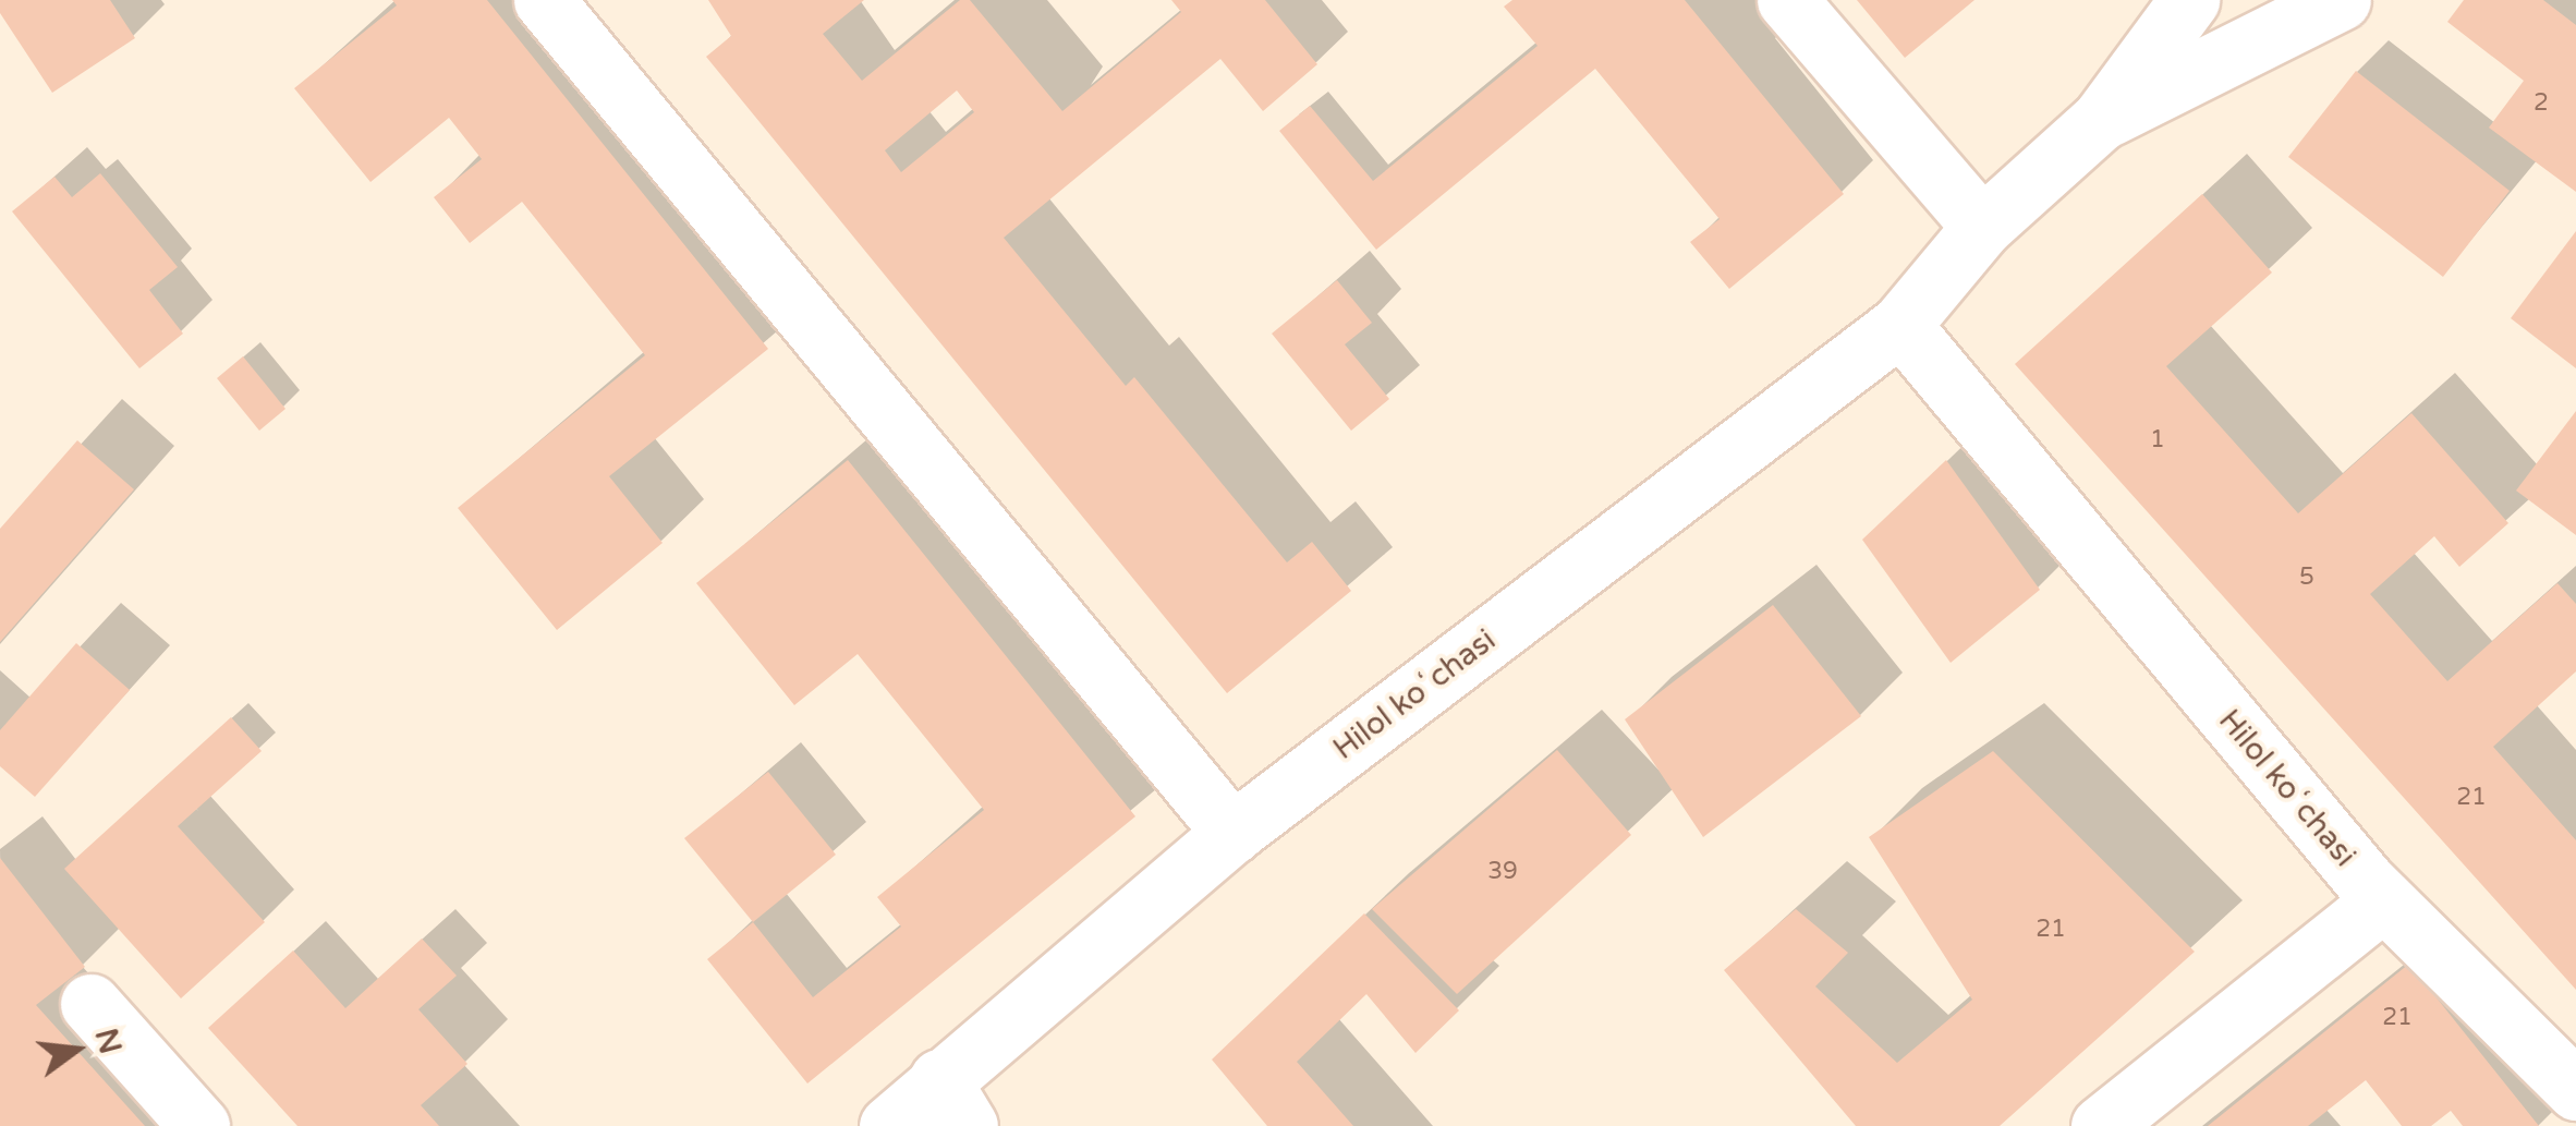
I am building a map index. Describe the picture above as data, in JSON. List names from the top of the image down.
{
  "streets": {
    "street": ["Hilol koʻchasi"]
  },
  "house_numbers": [
    "2",
    "1",
    "5",
    "21",
    "39",
    "21",
    "21"
  ],
  "north": "right"
}
